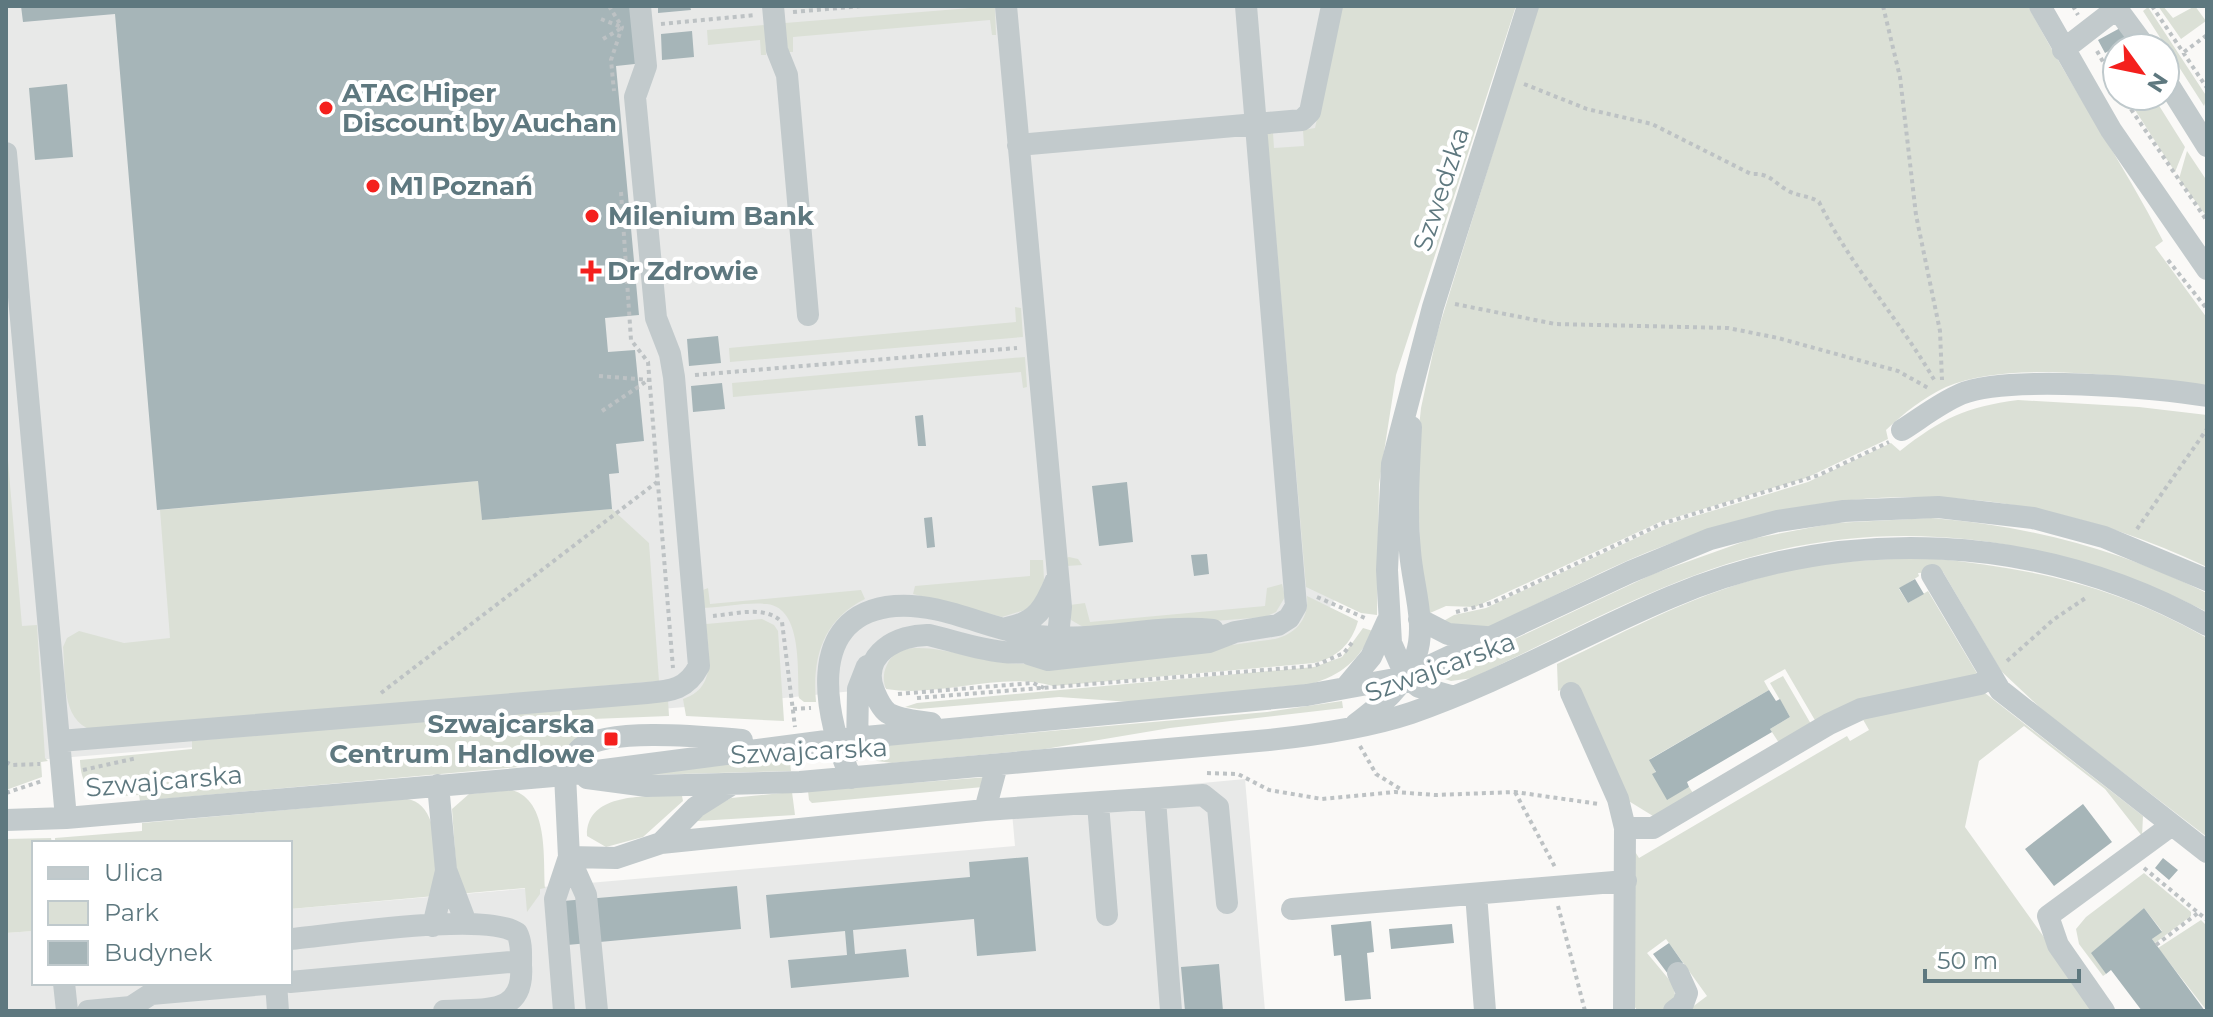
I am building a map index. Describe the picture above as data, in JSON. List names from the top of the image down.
{
  "streets": {
    "street": ["Szwedzka", "Szwajcarska"]
  },
  "crossings": [
    ["Szwedzka", "Szwajcarska"]
  ],
  "places": {
    "other": ["ATAC Hiper Discount by Auchan", "M1 Poznań", "Milenium Bank"],
    "health": ["Dr Zdrowie"],
    "transit": ["Szwajcarska Centrum Handlowe"]
  },
  "legend": ["Ulica", "Park", "Budynek"],
  "scale_bar": "50 m",
  "north": "bottom right"
}
